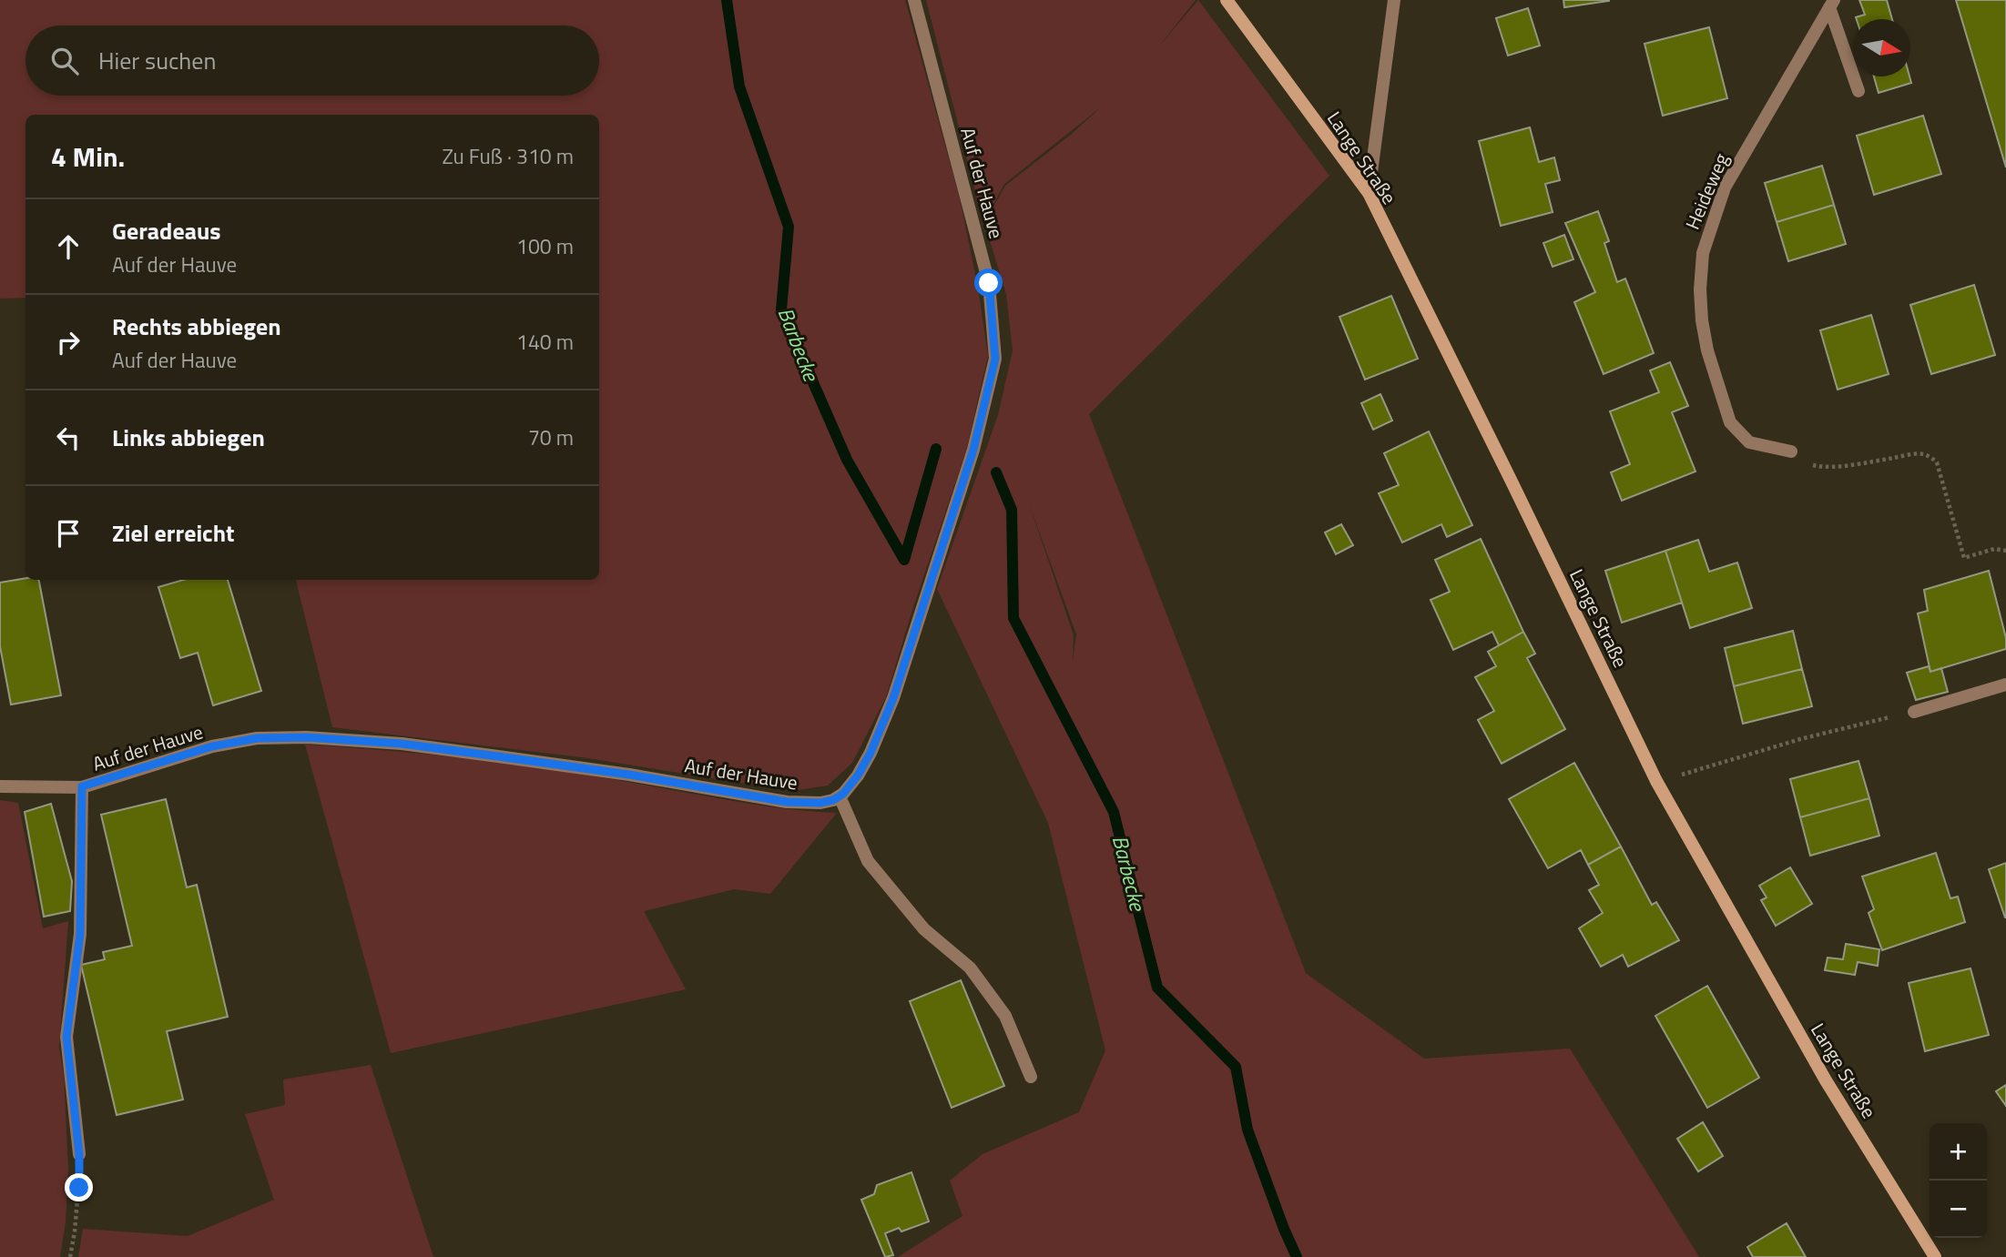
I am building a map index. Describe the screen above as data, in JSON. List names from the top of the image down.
{
  "streets": {
    "street": ["Lange Straße", "Auf der Hauve", "Heideweg"]
  },
  "water": ["Barbecke"],
  "north": "right",
  "page": {
    "search": "Hier suchen",
    "heading": ["4 Min.", "Zu Fuß · 310 m"],
    "list": [
      ["Geradeaus", "Auf der Hauve", "100 m"],
      ["Rechts abbiegen", "Auf der Hauve", "140 m"],
      ["Links abbiegen", "70 m"],
      "Ziel erreicht"
    ],
    "map_buttons": ["+", "−"]
  }
}
